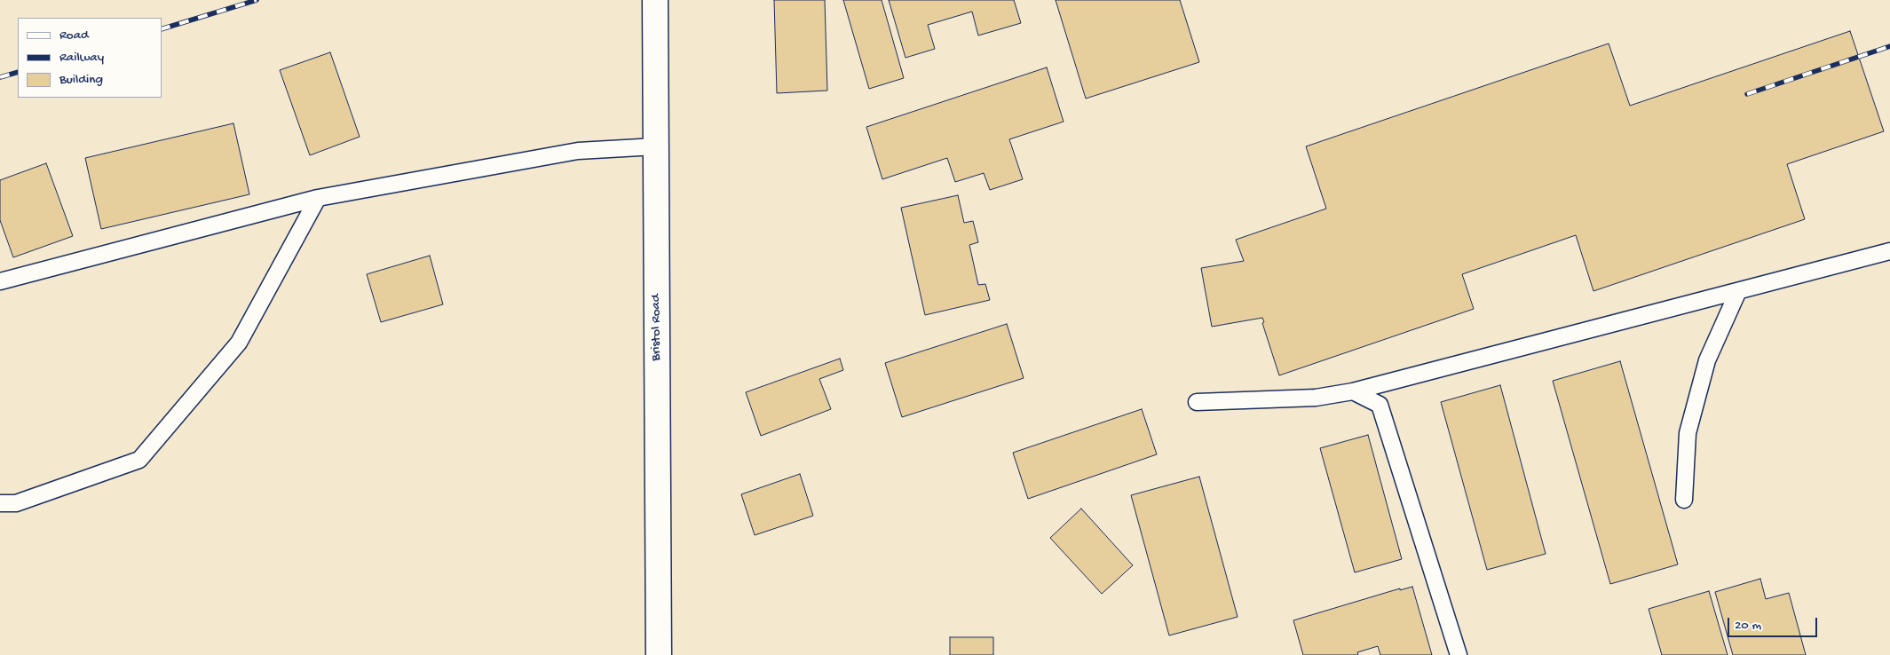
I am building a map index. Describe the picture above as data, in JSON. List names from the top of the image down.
{
  "streets": {
    "street": ["Bristol Road"]
  },
  "legend": ["Road", "Railway", "Building"],
  "scale_bar": "20 m"
}
